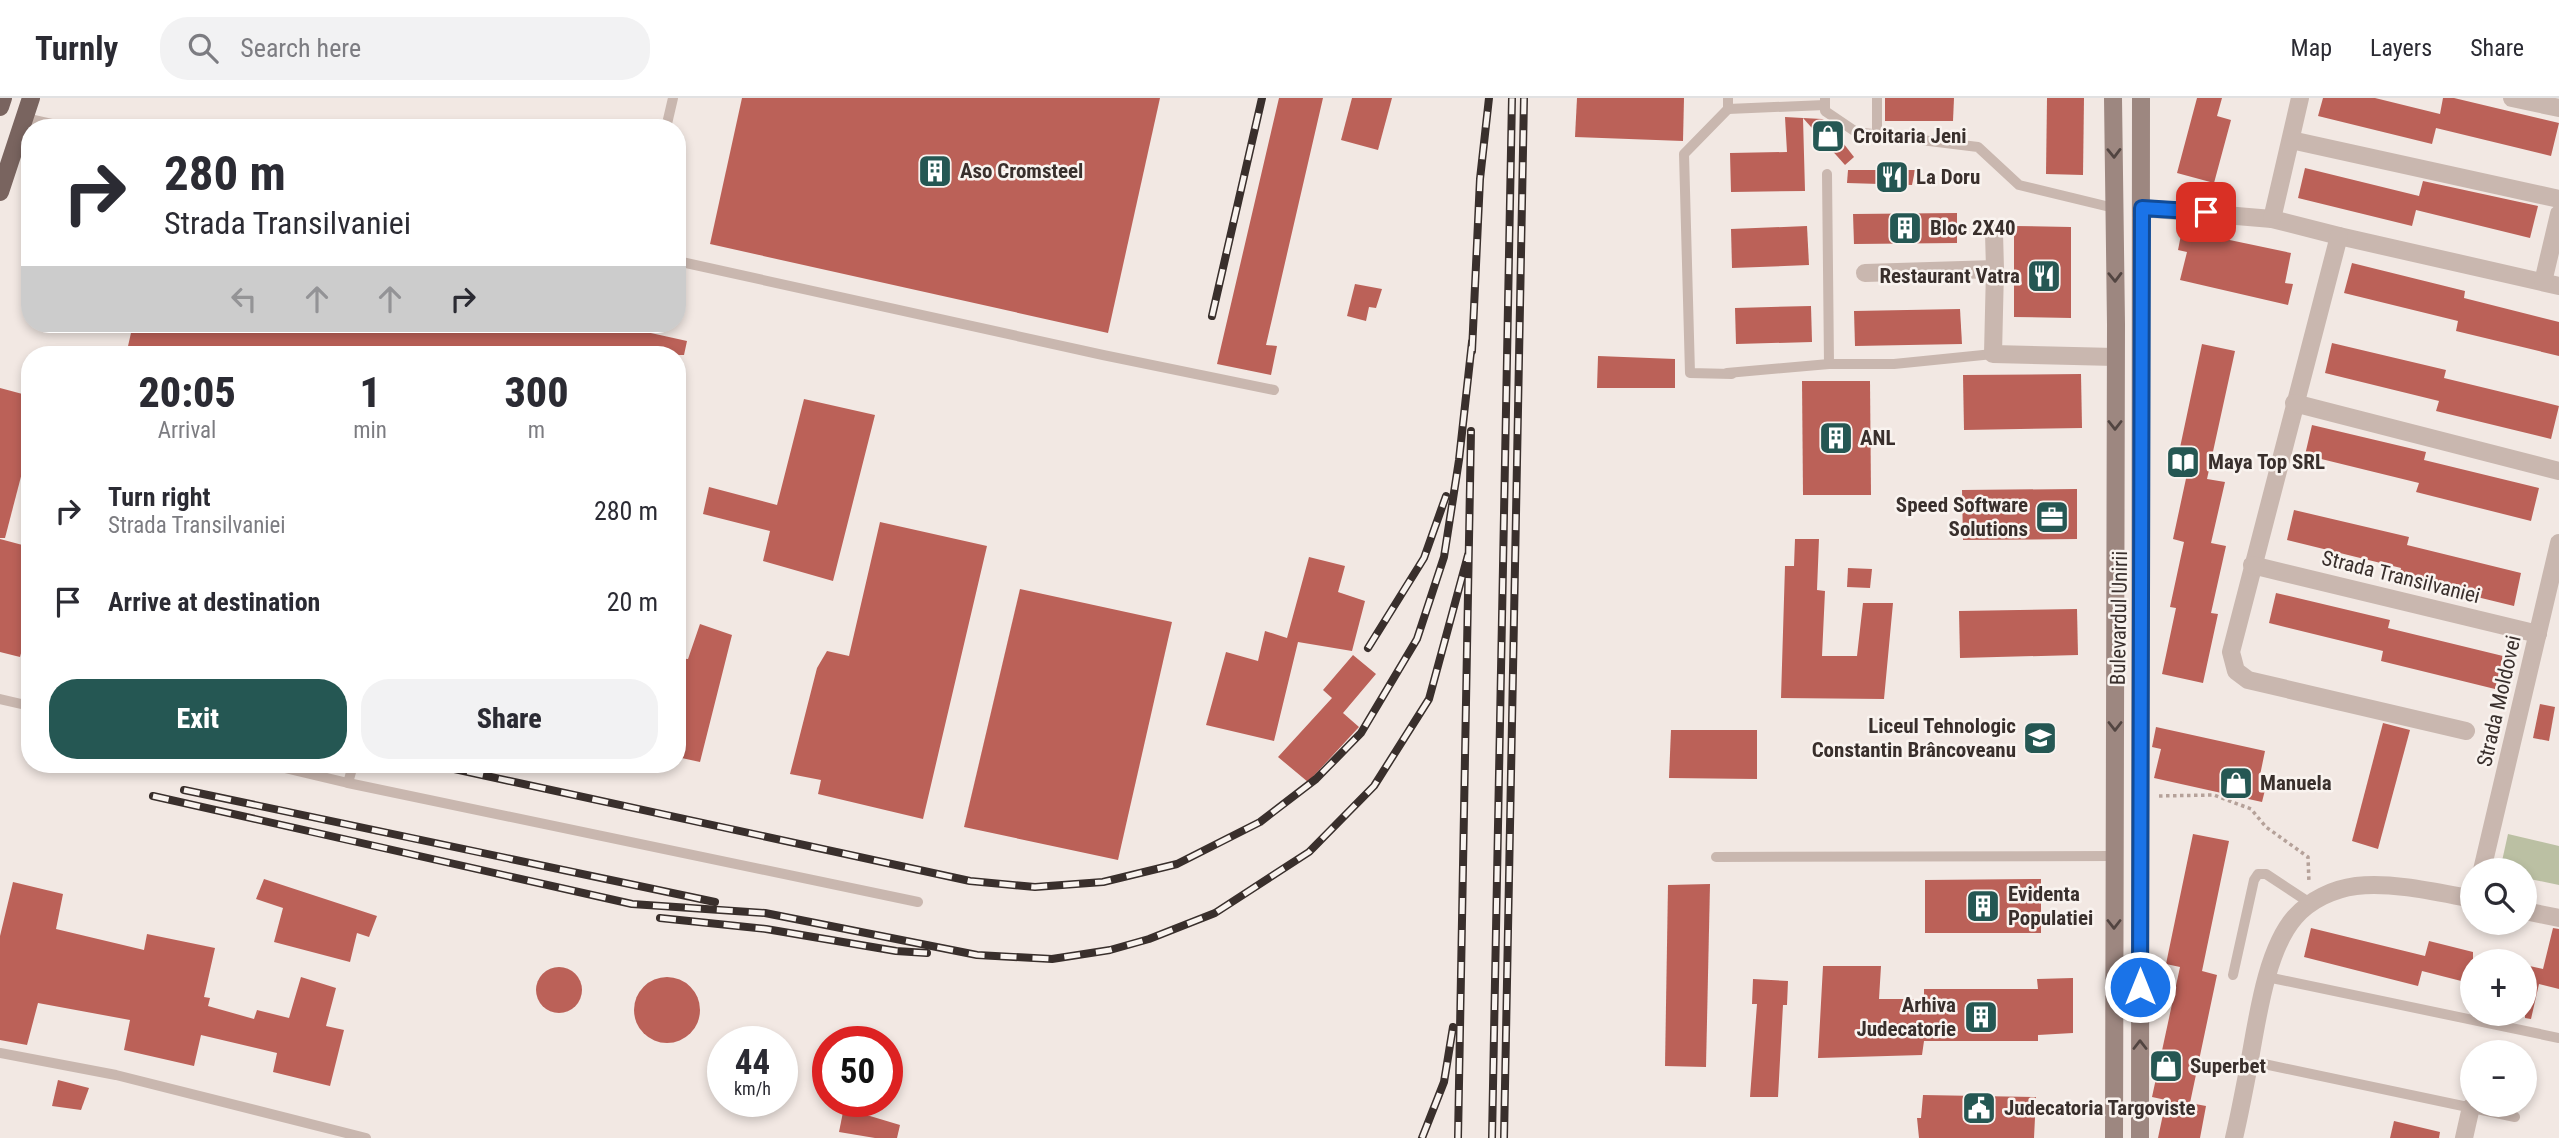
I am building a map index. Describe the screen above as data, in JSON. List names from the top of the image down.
{
  "streets": {
    "main road": ["Bulevardul Unirii"],
    "street": ["Strada Transilvaniei", "Strada Moldovei"]
  },
  "crossings": [
    ["Strada Transilvaniei", "Strada Moldovei"]
  ],
  "places": {
    "shop": ["Croitaria Jeni", "Manuela", "Superbet"],
    "building": [
      "Aso Cromsteel",
      "Bloc 2X40",
      "ANL",
      "Evidenta Populatiei",
      "Arhiva Judecatorie"
    ],
    "restaurant": ["La Doru", "Restaurant Vatra"],
    "library": ["Maya Top SRL"],
    "office": ["Speed Software Solutions"],
    "school or university": ["Liceul Tehnologic Constantin Brâncoveanu"],
    "public building": ["Judecatoria Targoviste"]
  },
  "page": {
    "header": "Turnly",
    "search": "Search here",
    "nav": ["Map", "Layers", "Share"],
    "turn": ["280 m", "Strada Transilvaniei"],
    "eta": [
      "20:05",
      "Arrival",
      "1",
      "min",
      "300",
      "m"
    ],
    "list": [
      {
        "name": "Turn right",
        "note": "Strada Transilvaniei",
        "value": "280 m"
      },
      {
        "name": "Arrive at destination",
        "value": "20 m"
      }
    ],
    "buttons": ["Exit", "Share"],
    "map_buttons": ["+", "−"],
    "speed": "44 km/h",
    "limit": "50"
  }
}
